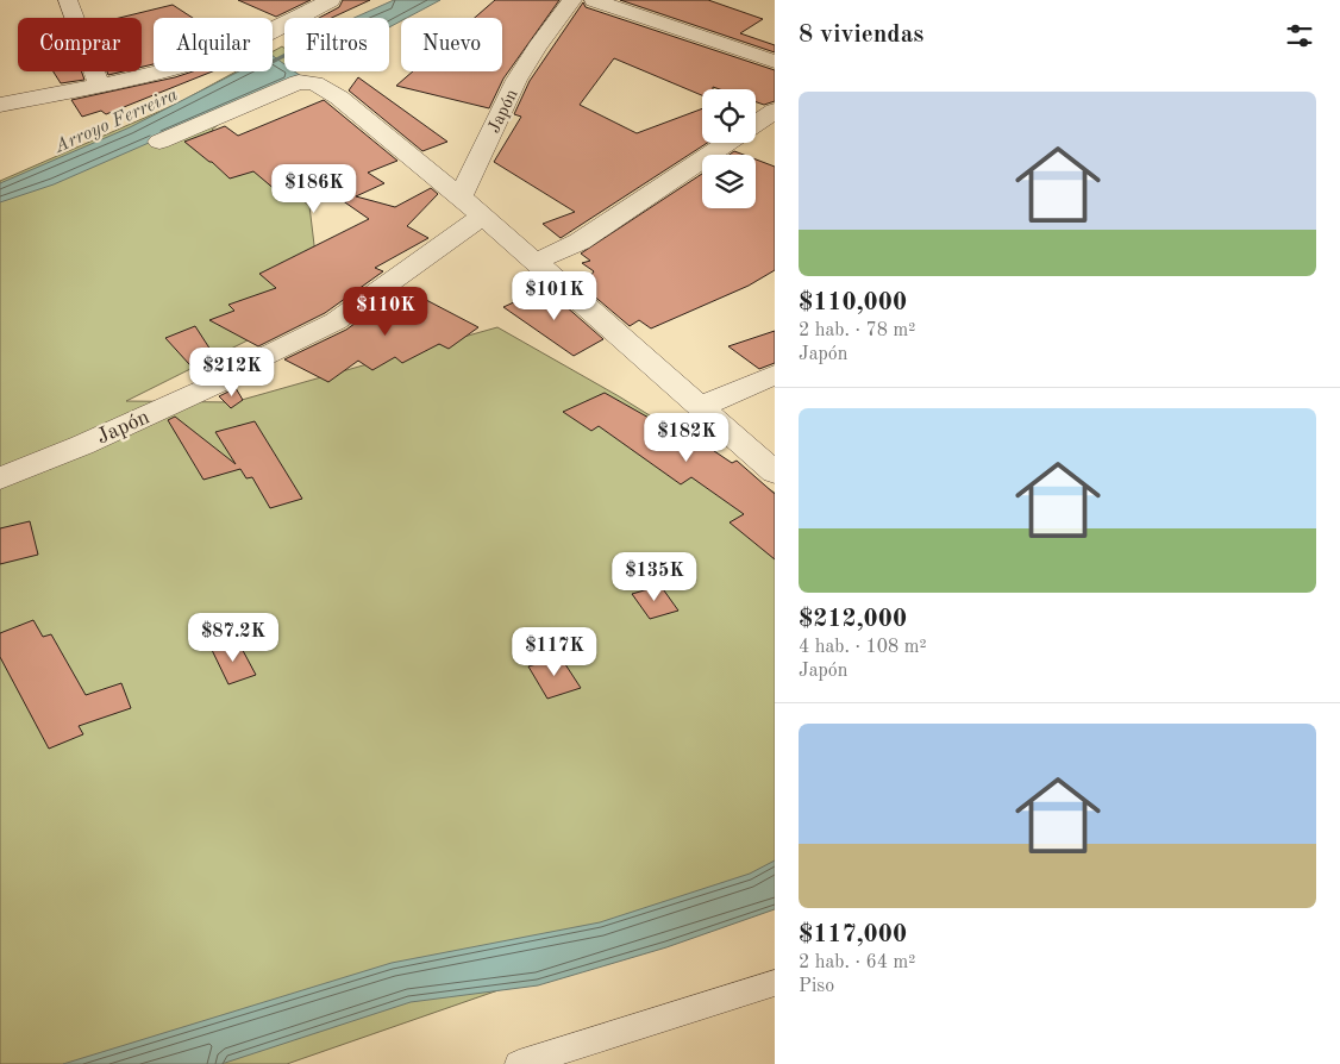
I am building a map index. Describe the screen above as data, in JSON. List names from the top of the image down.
{
  "streets": {
    "street": ["Japón"]
  },
  "water": ["Arroyo Ferreira"],
  "page": {
    "heading": "8 viviendas",
    "chip": [
      "Comprar",
      "Alquilar",
      "Filtros",
      "Nuevo"
    ],
    "list": [
      {
        "name": "$110,000",
        "note": "2 hab. · 78 m² · Japón"
      },
      {
        "name": "$212,000",
        "note": "4 hab. · 108 m² · Japón"
      },
      {
        "name": "$117,000",
        "note": "2 hab. · 64 m² · Piso"
      }
    ],
    "price": [
      "$186K",
      "$101K",
      "$110K",
      "$212K",
      "$182K",
      "$135K",
      "$87.2K",
      "$117K"
    ]
  }
}
